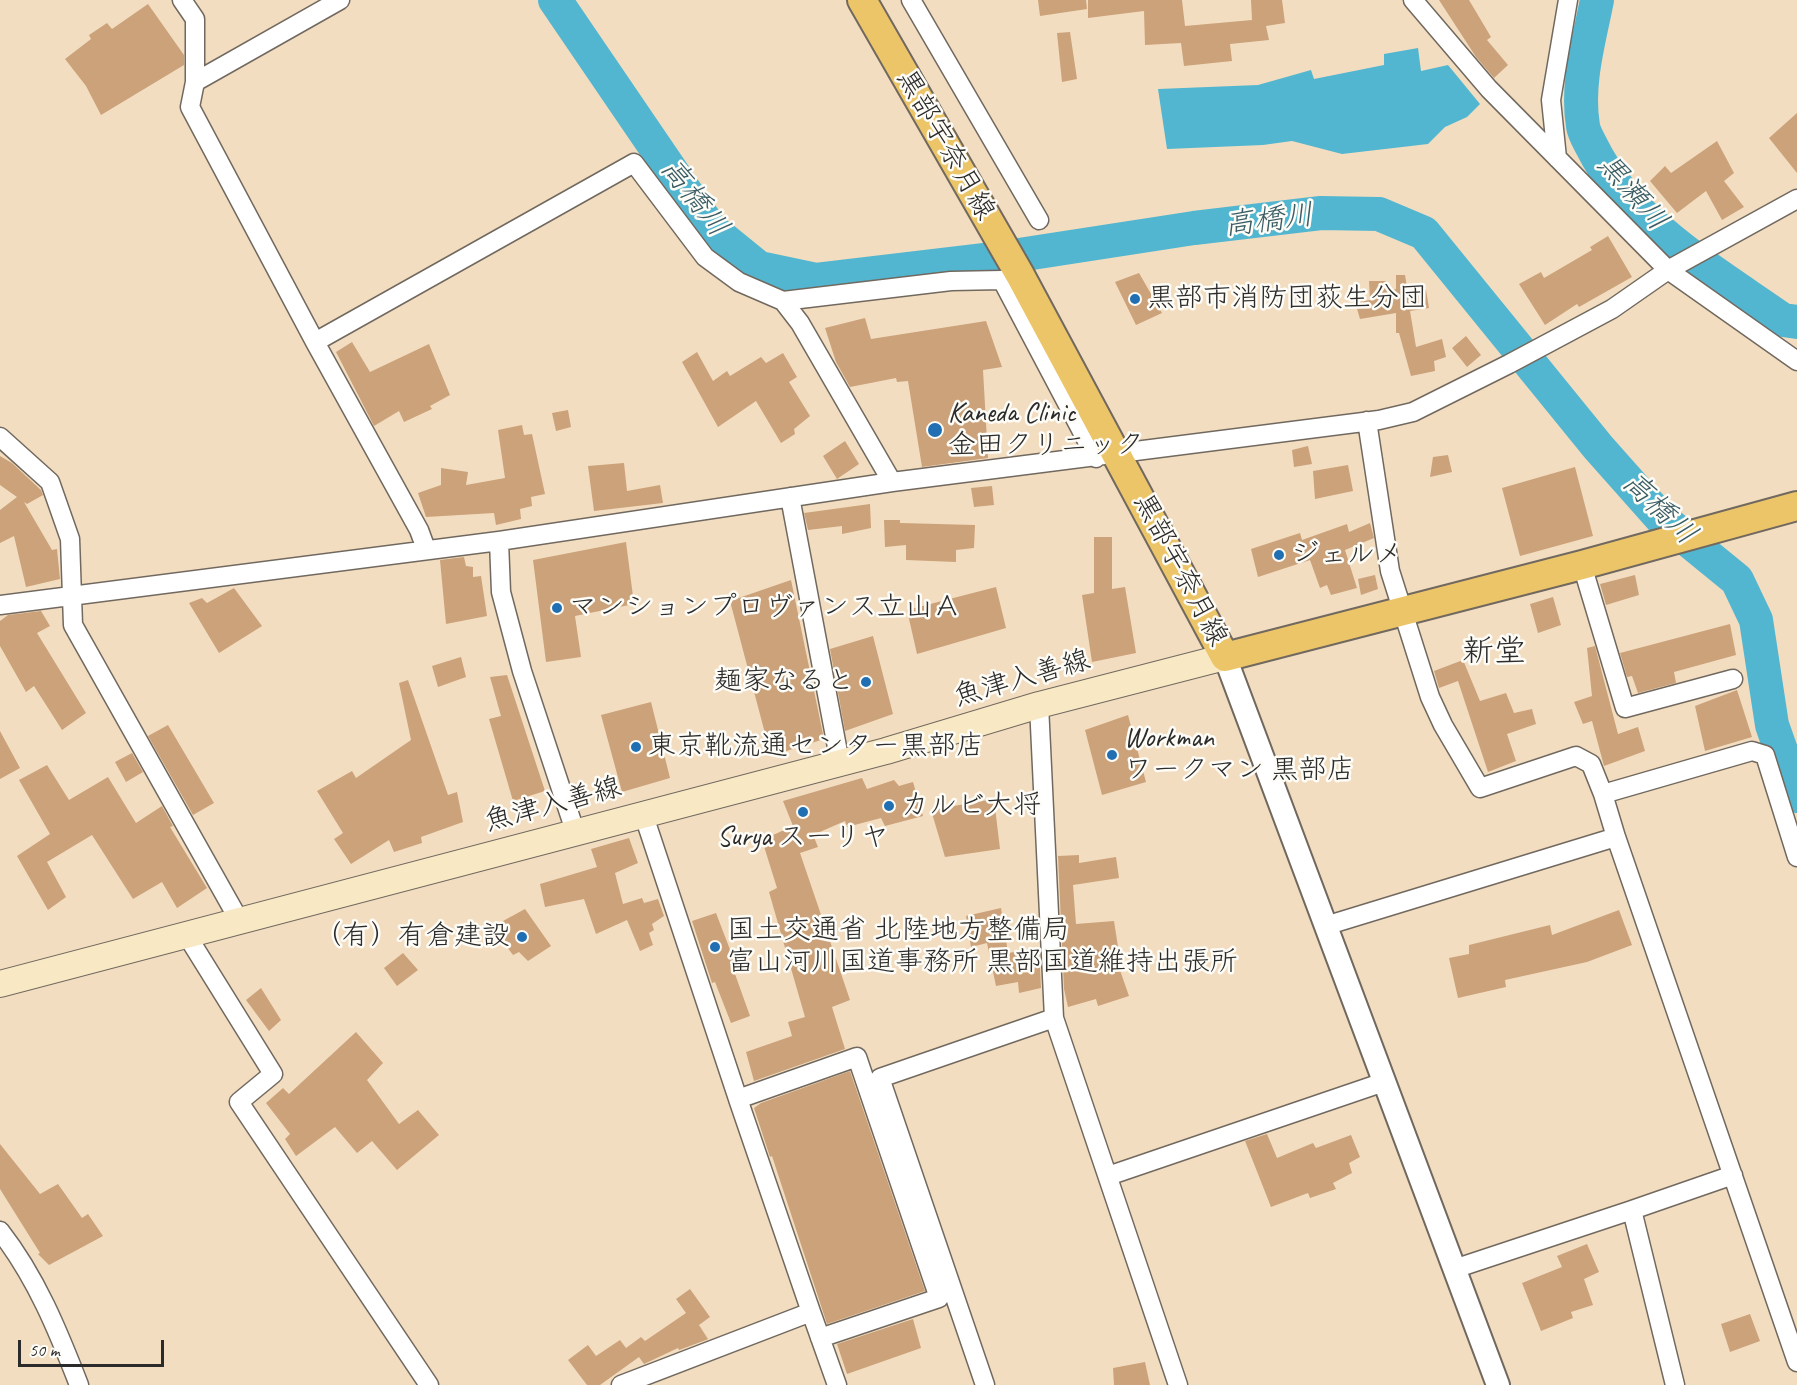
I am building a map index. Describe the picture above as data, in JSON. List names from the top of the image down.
{
  "streets": {
    "main road": ["黒部宇奈月線", "魚津入善線"]
  },
  "crossings": [
    ["黒部宇奈月線", "魚津入善線"]
  ],
  "districts": ["新堂"],
  "water": ["黒瀬川", "高橋川"],
  "places": [
    "黒部市消防団荻生分団",
    "Kaneda Clinic 金田クリニック",
    "ジェルメ",
    "マンションプロヴァンス立山Ａ",
    "麺家なると",
    "東京靴流通センター黒部店",
    "Workman ワークマン 黒部店",
    "カルビ大将",
    "Surya スーリヤ",
    "（有）有倉建設",
    "国土交通省 北陸地方整備局 富山河川国道事務所 黒部国道維持出張所"
  ],
  "scale_bar": "50 m"
}
